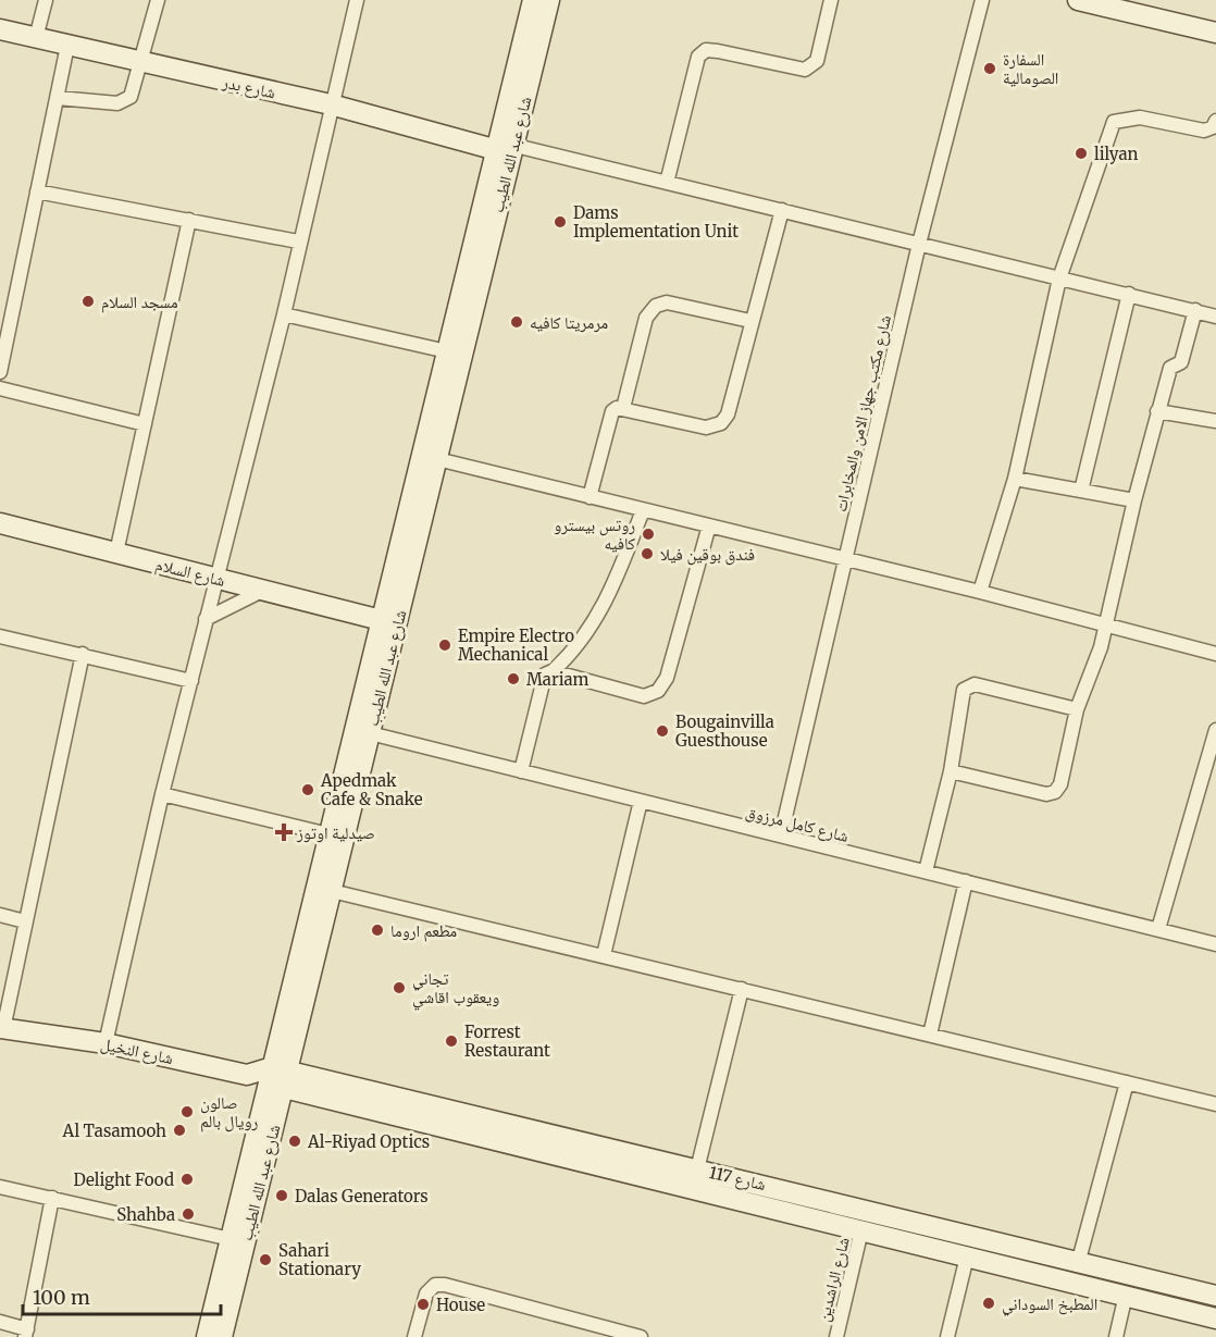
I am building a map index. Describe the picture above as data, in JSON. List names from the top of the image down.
{
  "streets": {
    "street": [
      "شارع بدر",
      "شارع عبد الله الطيب",
      "شارع مكتب جهاز الامن والمخابرات",
      "شارع السلام",
      "شارع كامل مرزوق",
      "شارع النخيل",
      "شارع 117",
      "شارع الراشدين"
    ]
  },
  "crossings": [
    ["شارع بدر", "شارع عبد الله الطيب"],
    ["شارع عبد الله الطيب", "شارع السلام"],
    ["شارع عبد الله الطيب", "شارع كامل مرزوق"],
    ["شارع عبد الله الطيب", "شارع النخيل"],
    ["شارع عبد الله الطيب", "شارع 117"],
    ["شارع مكتب جهاز الامن والمخابرات", "شارع كامل مرزوق"],
    ["شارع النخيل", "شارع 117"],
    ["شارع 117", "شارع الراشدين"]
  ],
  "places": {
    "other": [
      "السفارة الصومالية",
      "lilyan",
      "Dams Implementation Unit",
      "مسجد السلام",
      "مرمريتا كافيه",
      "روتس بيسترو كافيه",
      "فندق بوقين فيلا",
      "Empire Electro Mechanical",
      "Mariam",
      "Bougainvilla Guesthouse",
      "Apedmak Cafe & Snake",
      "مطعم اروما",
      "تجاني ويعقوب اقاشي",
      "Forrest Restaurant",
      "صالون رويال بالم",
      "Al Tasamooh",
      "Al-Riyad Optics",
      "Delight Food",
      "Dalas Generators",
      "Shahba",
      "Sahari Stationary",
      "المطبخ السوداني",
      "House"
    ],
    "health": ["صيدلية اوتوز"]
  },
  "scale_bar": "100 m"
}
